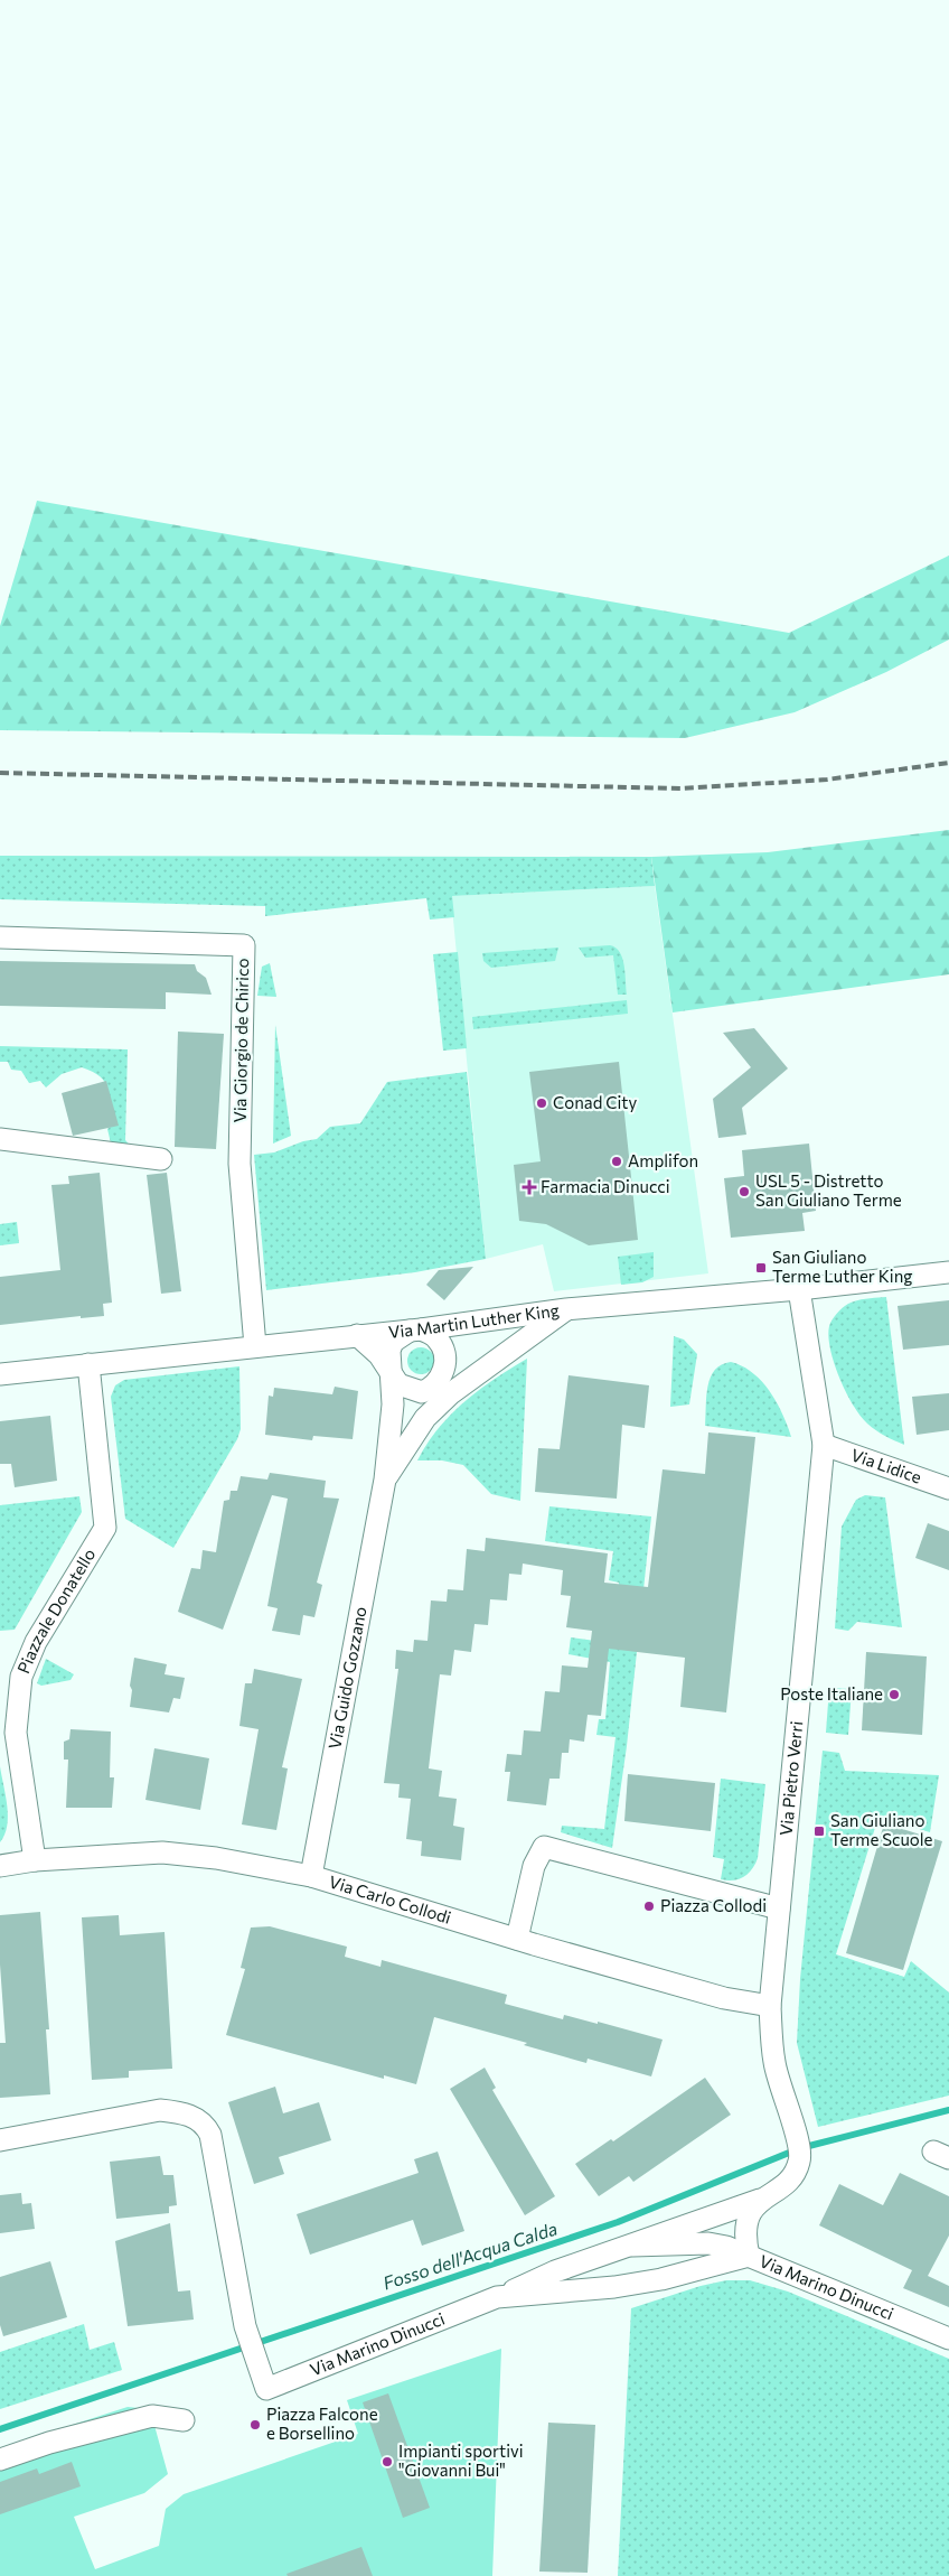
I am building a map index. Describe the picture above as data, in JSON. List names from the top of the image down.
{
  "streets": {
    "street": [
      "Via Giorgio de Chirico",
      "Via Martin Luther King",
      "Via Lidice",
      "Piazzale Donatello",
      "Via Guido Gozzano",
      "Via Pietro Verri",
      "Via Carlo Collodi",
      "Via Marino Dinucci"
    ]
  },
  "crossings": [
    ["Via Giorgio de Chirico", "Via Martin Luther King"],
    ["Via Martin Luther King", "Piazzale Donatello"],
    ["Via Martin Luther King", "Via Guido Gozzano"],
    ["Via Martin Luther King", "Via Pietro Verri"],
    ["Via Lidice", "Via Pietro Verri"],
    ["Piazzale Donatello", "Via Carlo Collodi"],
    ["Via Guido Gozzano", "Via Carlo Collodi"],
    ["Via Pietro Verri", "Via Carlo Collodi"]
  ],
  "water": ["Fosso dell'Acqua Calda"],
  "places": {
    "other": [
      "Conad City",
      "Amplifon",
      "USL 5 - Distretto San Giuliano Terme",
      "Poste Italiane",
      "Piazza Collodi",
      "Piazza Falcone e Borsellino",
      "Impianti sportivi \"Giovanni Bui\""
    ],
    "health": ["Farmacia Dinucci"],
    "transit": ["San Giuliano Terme Luther King", "San Giuliano Terme Scuole"]
  }
}
